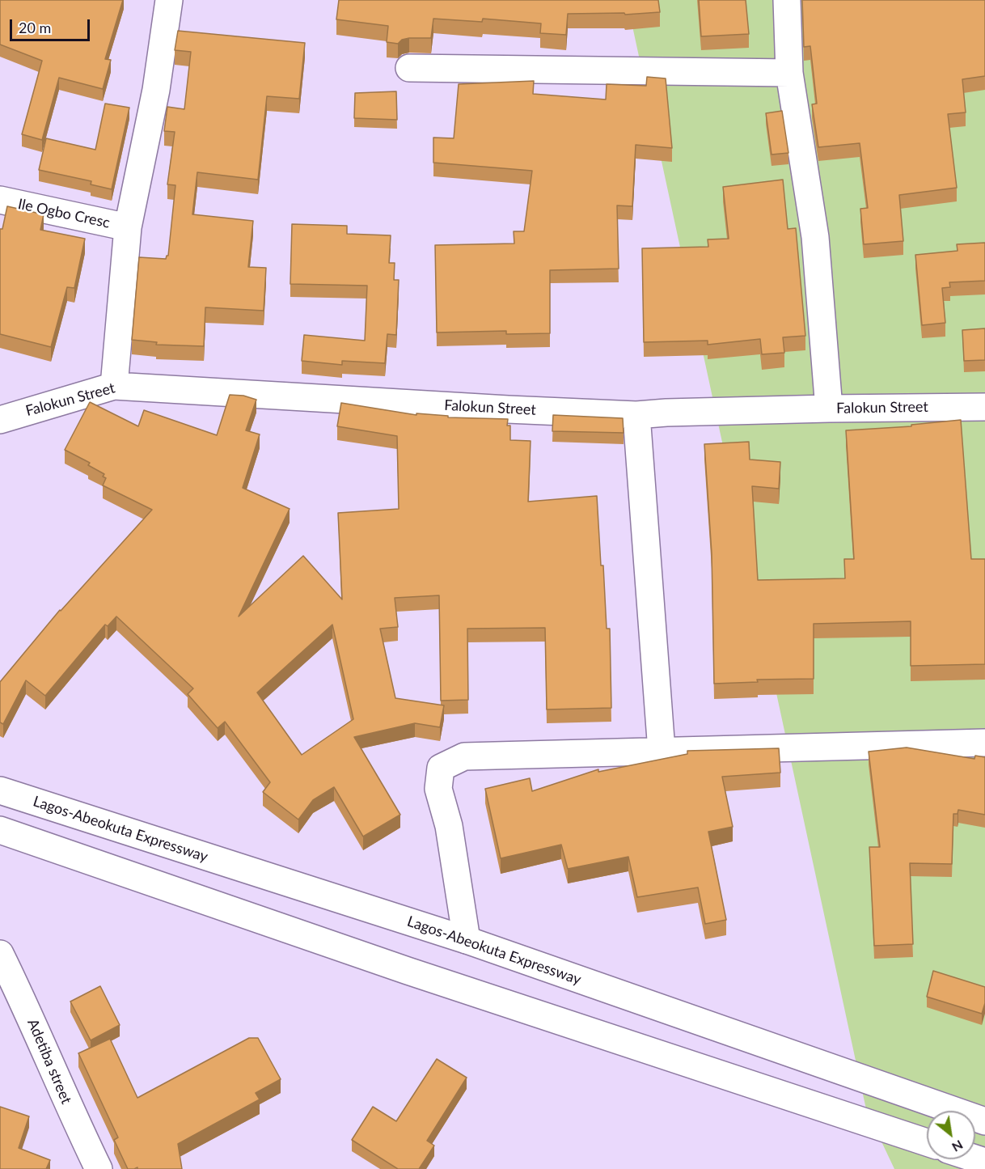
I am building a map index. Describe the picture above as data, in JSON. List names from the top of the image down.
{
  "streets": {
    "main road": [
      "Ile Ogbo Cresc",
      "Falokun Street",
      "Lagos-Abeokuta Expressway",
      "Adetiba street"
    ]
  },
  "scale_bar": "20 m",
  "north": "bottom right"
}
